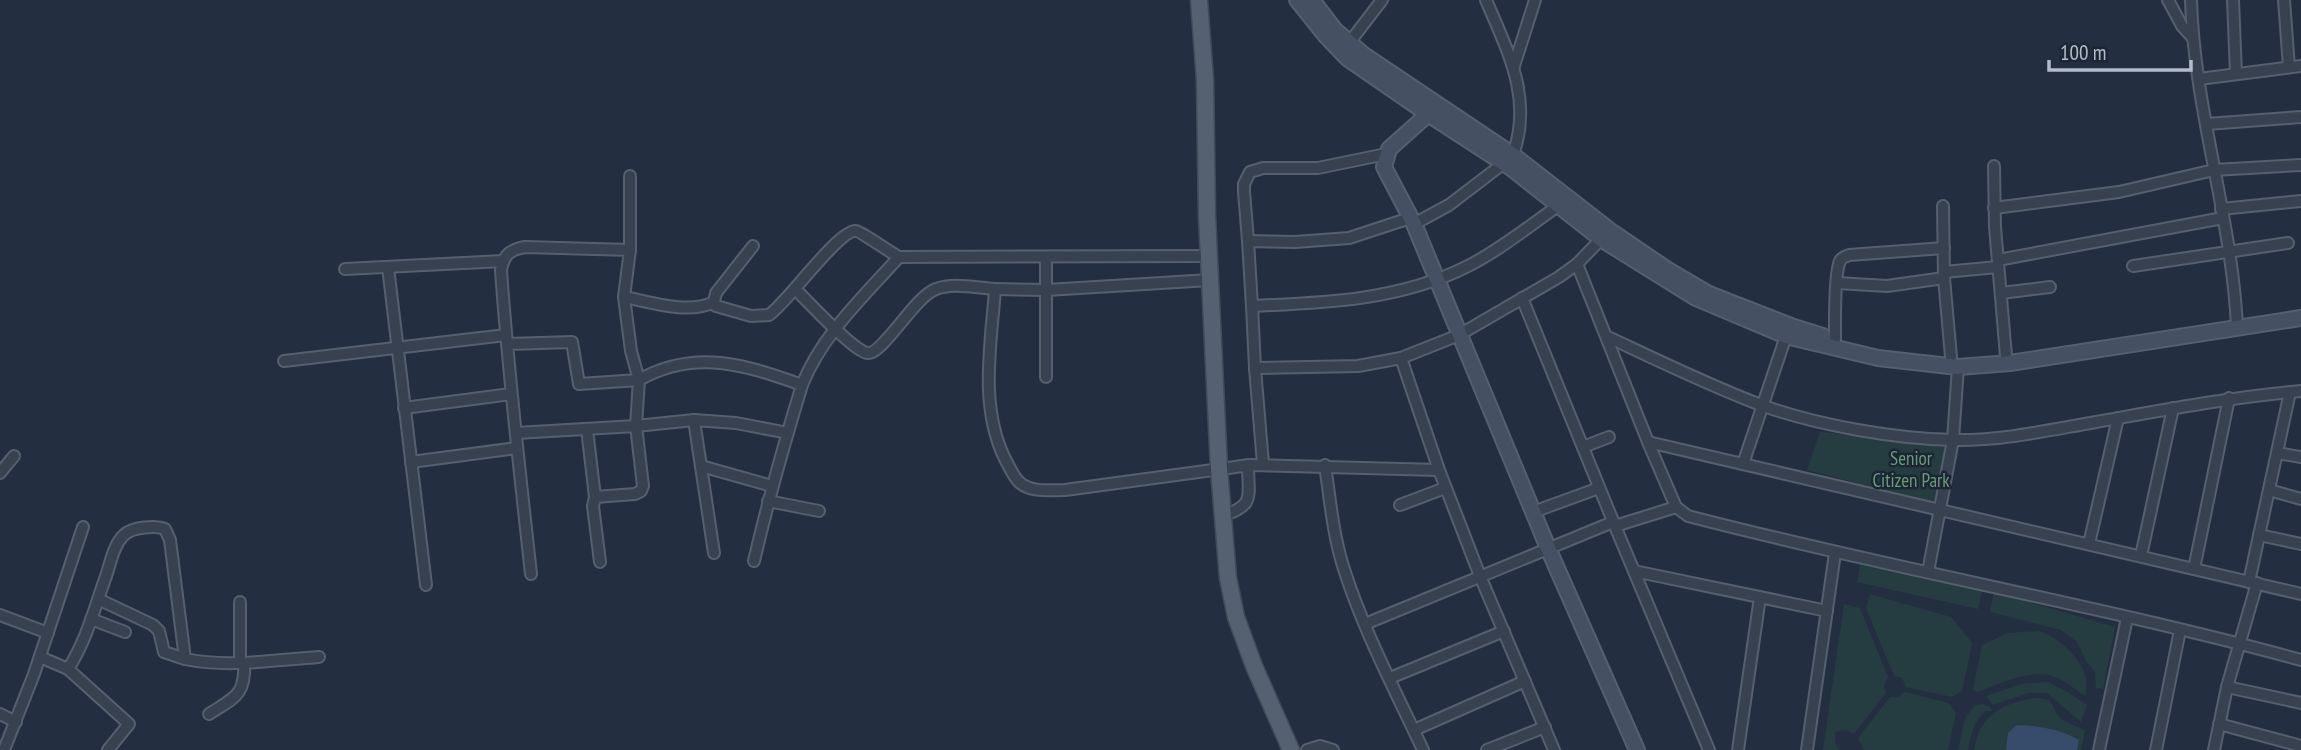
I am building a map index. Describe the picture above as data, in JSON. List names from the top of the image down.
{
  "parks": ["Senior Citizen Park"],
  "scale_bar": "100 m"
}
